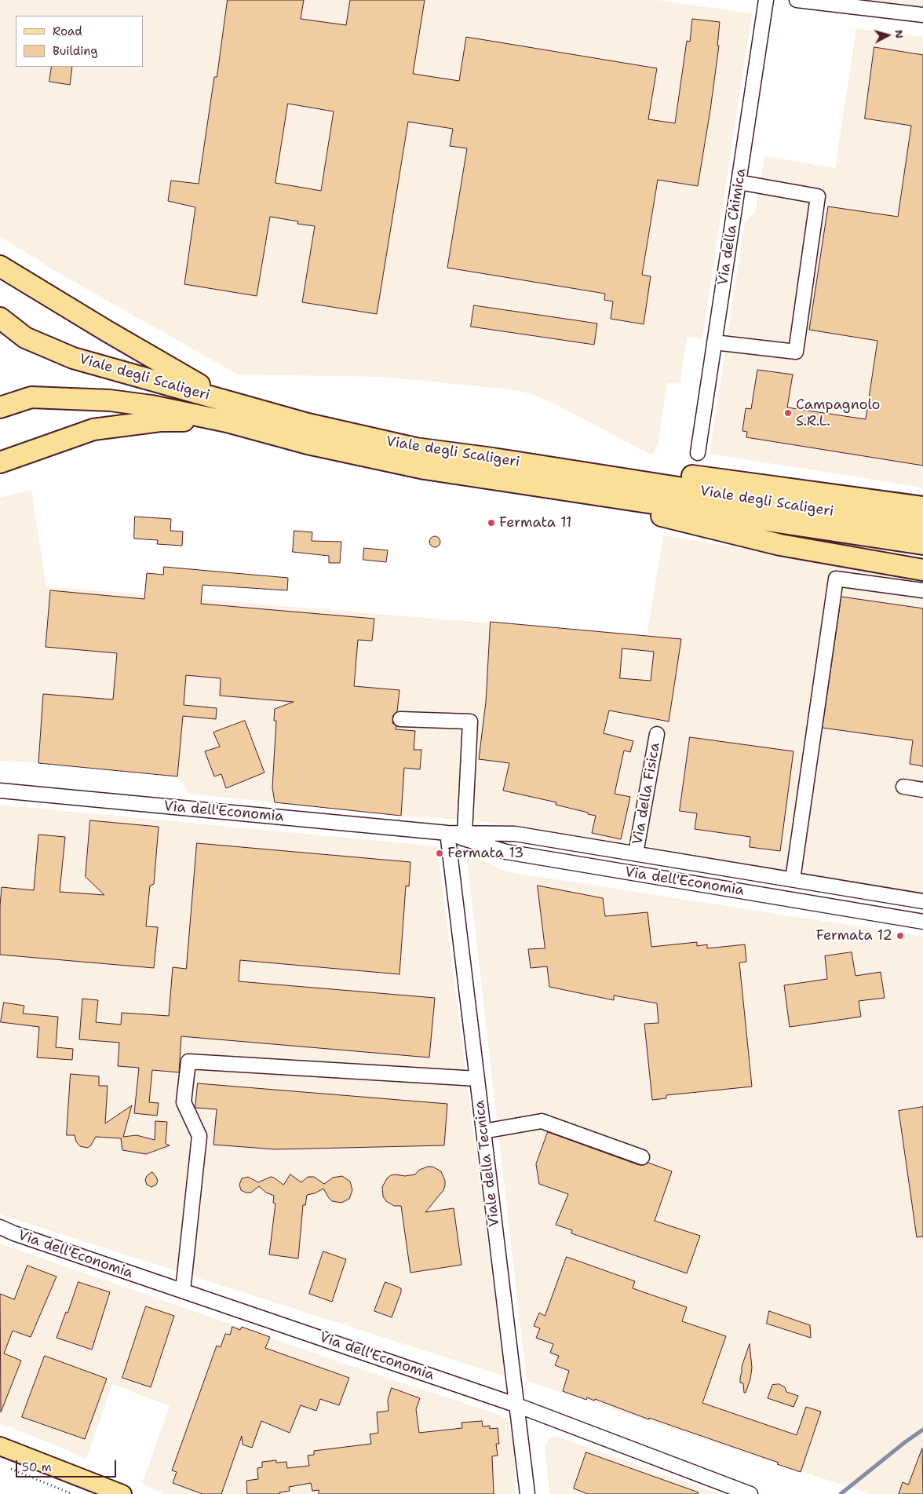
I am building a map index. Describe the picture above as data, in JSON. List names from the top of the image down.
{
  "streets": {
    "highway": ["Viale degli Scaligeri"],
    "street": [
      "Via della Chimica",
      "Via della Fisica",
      "Via dell'Economia",
      "Viale della Tecnica"
    ]
  },
  "crossings": [
    ["Via della Fisica", "Via dell'Economia"],
    ["Via dell'Economia", "Viale della Tecnica"]
  ],
  "places": [
    "Campagnolo S.R.L.",
    "Fermata 11",
    "Fermata 13",
    "Fermata 12"
  ],
  "legend": ["Road", "Building"],
  "scale_bar": "50 m",
  "north": "right"
}
